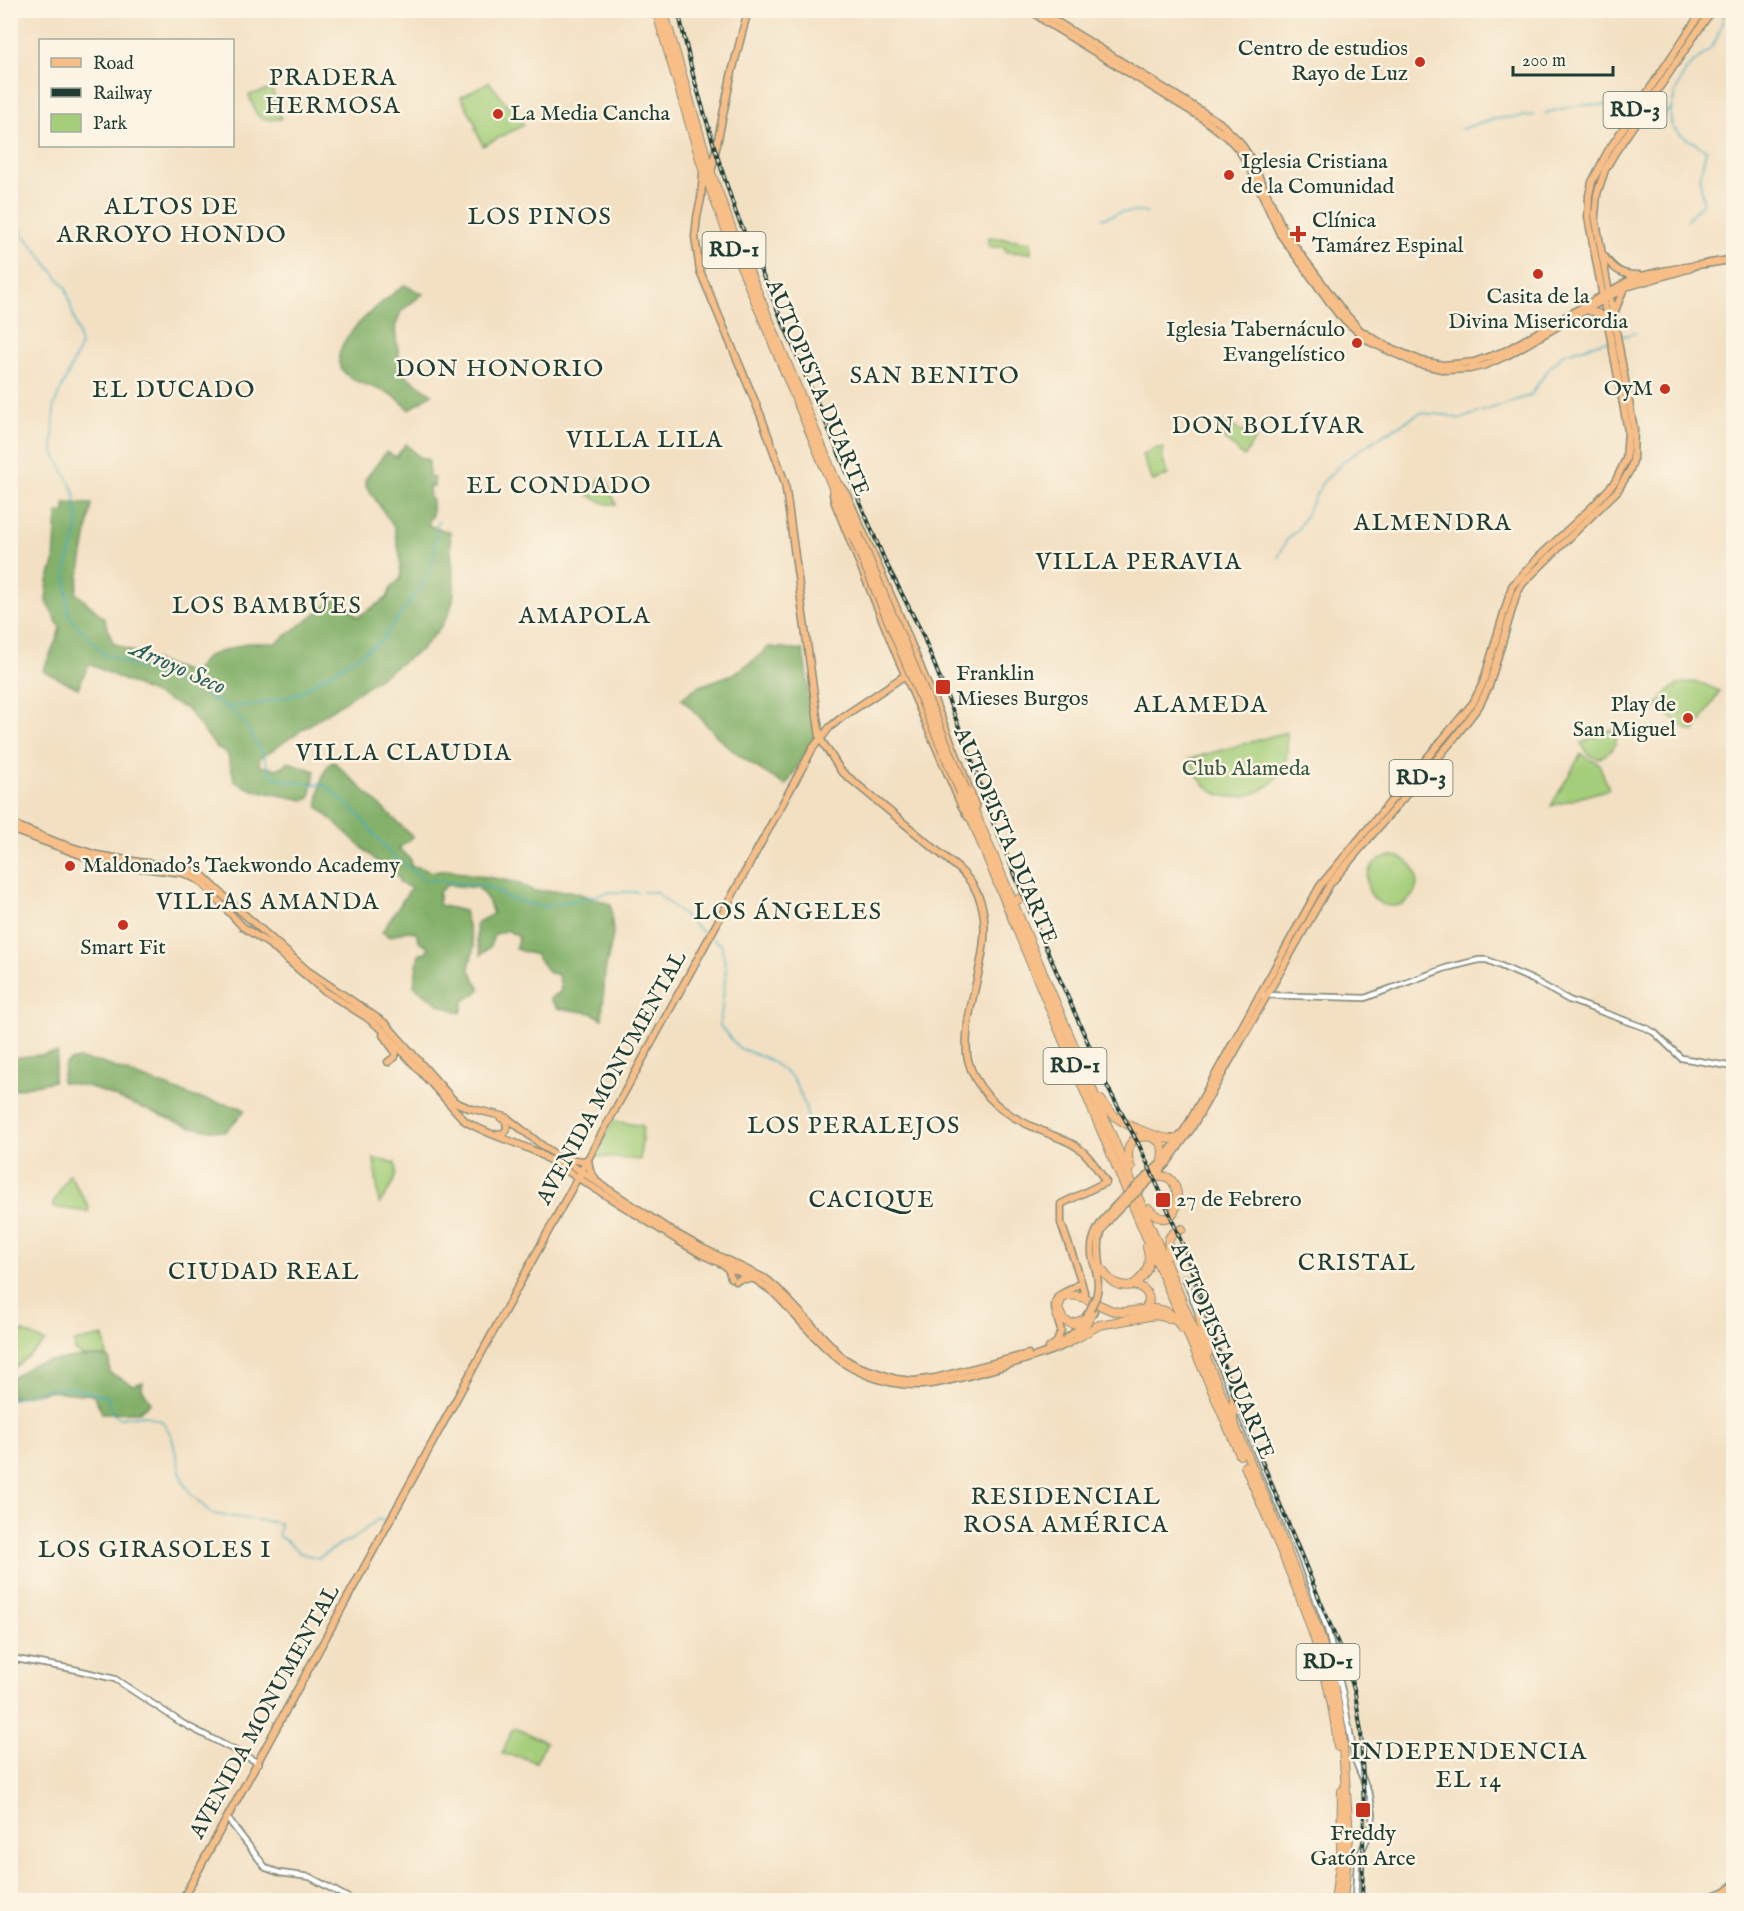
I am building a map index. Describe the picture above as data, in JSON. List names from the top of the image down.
{
  "streets": {
    "highway": ["RD-1", "AUTOPISTA DUARTE"],
    "main road": ["RD-3", "AVENIDA MONUMENTAL"]
  },
  "crossings": [
    ["AUTOPISTA DUARTE", "AVENIDA MONUMENTAL"]
  ],
  "districts": [
    "PRADERA HERMOSA",
    "ALTOS DE ARROYO HONDO",
    "LOS PINOS",
    "DON HONORIO",
    "SAN BENITO",
    "EL DUCADO",
    "DON BOLÍVAR",
    "VILLA LILA",
    "EL CONDADO",
    "ALMENDRA",
    "VILLA PERAVIA",
    "LOS BAMBÚES",
    "AMAPOLA",
    "ALAMEDA",
    "VILLA CLAUDIA",
    "VILLAS AMANDA",
    "LOS ÁNGELES",
    "LOS PERALEJOS",
    "CACIQUE",
    "CRISTAL",
    "CIUDAD REAL",
    "RESIDENCIAL ROSA AMÉRICA",
    "LOS GIRASOLES I",
    "INDEPENDENCIA EL 14"
  ],
  "water": ["Arroyo Seco"],
  "parks": ["Club Alameda"],
  "places": {
    "other": [
      "Centro de estudios Rayo de Luz",
      "La Media Cancha",
      "Iglesia Cristiana de la Comunidad",
      "Casita de la Divina Misericordia",
      "Iglesia Tabernáculo Evangelístico",
      "OyM",
      "Play de San Miguel",
      "Maldonado's Taekwondo Academy",
      "Smart Fit"
    ],
    "health": ["Clínica Tamárez Espinal"],
    "transit": ["Franklin Mieses Burgos", "27 de Febrero", "Freddy Gatón Arce"]
  },
  "legend": ["Road", "Railway", "Park"],
  "scale_bar": "200 m"
}
